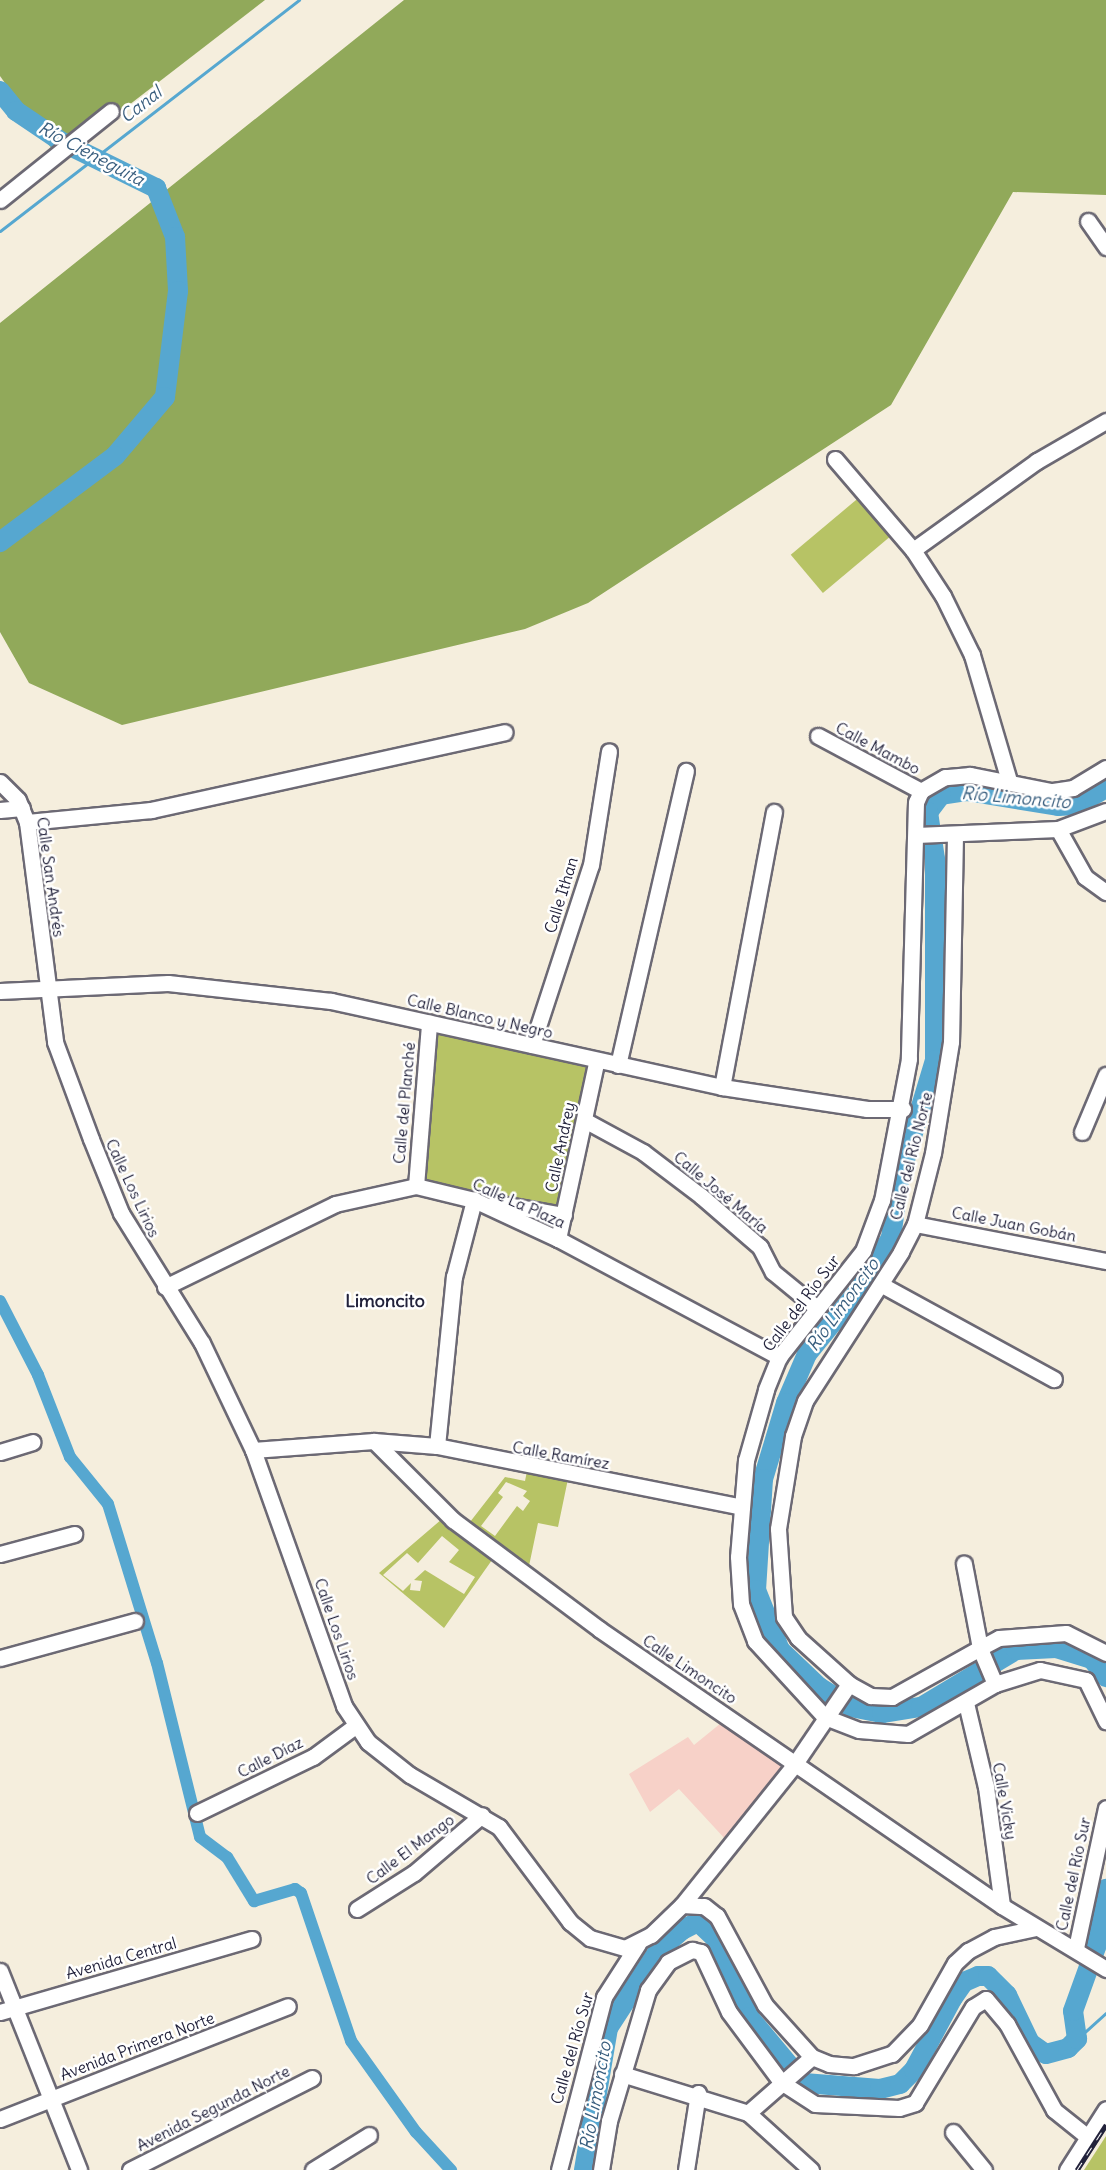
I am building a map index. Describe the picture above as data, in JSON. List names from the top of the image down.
{
  "streets": {
    "street": [
      "Calle Mambo",
      "Calle San Andrés",
      "Calle Ithan",
      "Calle Blanco y Negro",
      "Calle del Planché",
      "Calle Andrey",
      "Calle del Río Norte",
      "Calle Los Lirios",
      "Calle José María",
      "Calle La Plaza",
      "Calle Juan Gobán",
      "Calle del Río Sur",
      "Calle Ramírez",
      "Calle Limoncito",
      "Calle Díaz",
      "Calle Vicky",
      "Calle El Mango",
      "Avenida Central",
      "Avenida Primera Norte",
      "Avenida Segunda Norte"
    ]
  },
  "crossings": [
    ["Calle Mambo", "Calle del Río Sur"],
    ["Calle San Andrés", "Calle Blanco y Negro"],
    ["Calle San Andrés", "Calle Los Lirios"],
    ["Calle Ithan", "Calle Blanco y Negro"],
    ["Calle Blanco y Negro", "Calle del Planché"],
    ["Calle Blanco y Negro", "Calle Andrey"],
    ["Calle Blanco y Negro", "Calle Los Lirios"],
    ["Calle Blanco y Negro", "Calle del Río Sur"],
    ["Calle del Planché", "Calle La Plaza"],
    ["Calle Andrey", "Calle José María"],
    ["Calle Andrey", "Calle La Plaza"],
    ["Calle del Río Norte", "Calle Juan Gobán"],
    ["Calle del Río Norte", "Calle del Río Sur"],
    ["Calle Los Lirios", "Calle La Plaza"],
    ["Calle Los Lirios", "Calle del Río Sur"],
    ["Calle Los Lirios", "Calle Díaz"],
    ["Calle Los Lirios", "Calle El Mango"],
    ["Calle José María", "Calle del Río Sur"],
    ["Calle La Plaza", "Calle del Río Sur"],
    ["Calle del Río Sur", "Calle Ramírez"],
    ["Calle del Río Sur", "Calle Limoncito"],
    ["Calle del Río Sur", "Calle Vicky"],
    ["Calle Ramírez", "Calle Limoncito"],
    ["Calle Limoncito", "Calle Vicky"]
  ],
  "districts": ["Limoncito"],
  "water": ["Canal", "Río Cieneguita", "Río Limoncito"]
}
